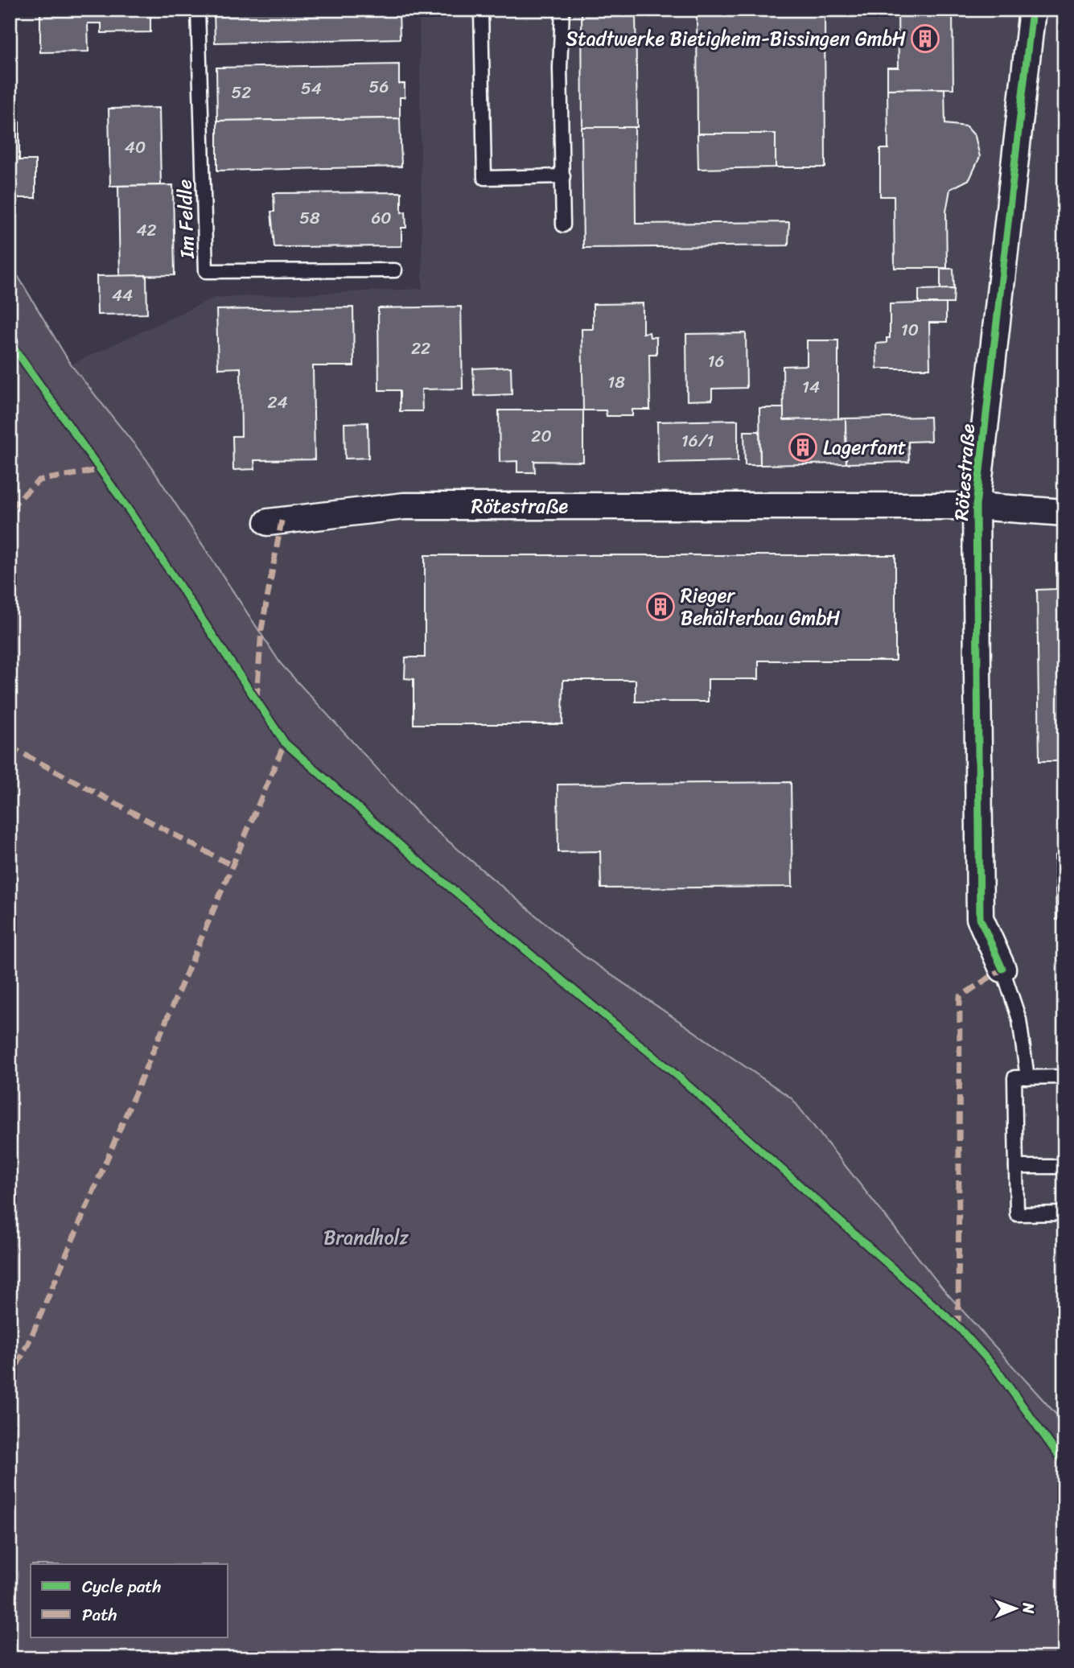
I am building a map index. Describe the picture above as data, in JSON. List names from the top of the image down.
{
  "streets": {
    "street": ["Rötestraße"],
    "lane": ["Im Feldle"]
  },
  "parks": ["Brandholz"],
  "places": {
    "building": ["Stadtwerke Bietigheim-Bissingen GmbH", "Lagerfant", "Rieger Behälterbau GmbH"]
  },
  "house_numbers": [
    "56",
    "54",
    "52",
    "40",
    "58",
    "60",
    "42",
    "44",
    "10",
    "22",
    "16",
    "18",
    "14",
    "24",
    "20",
    "16/1"
  ],
  "legend": ["Cycle path", "Path"],
  "north": "right"
}
